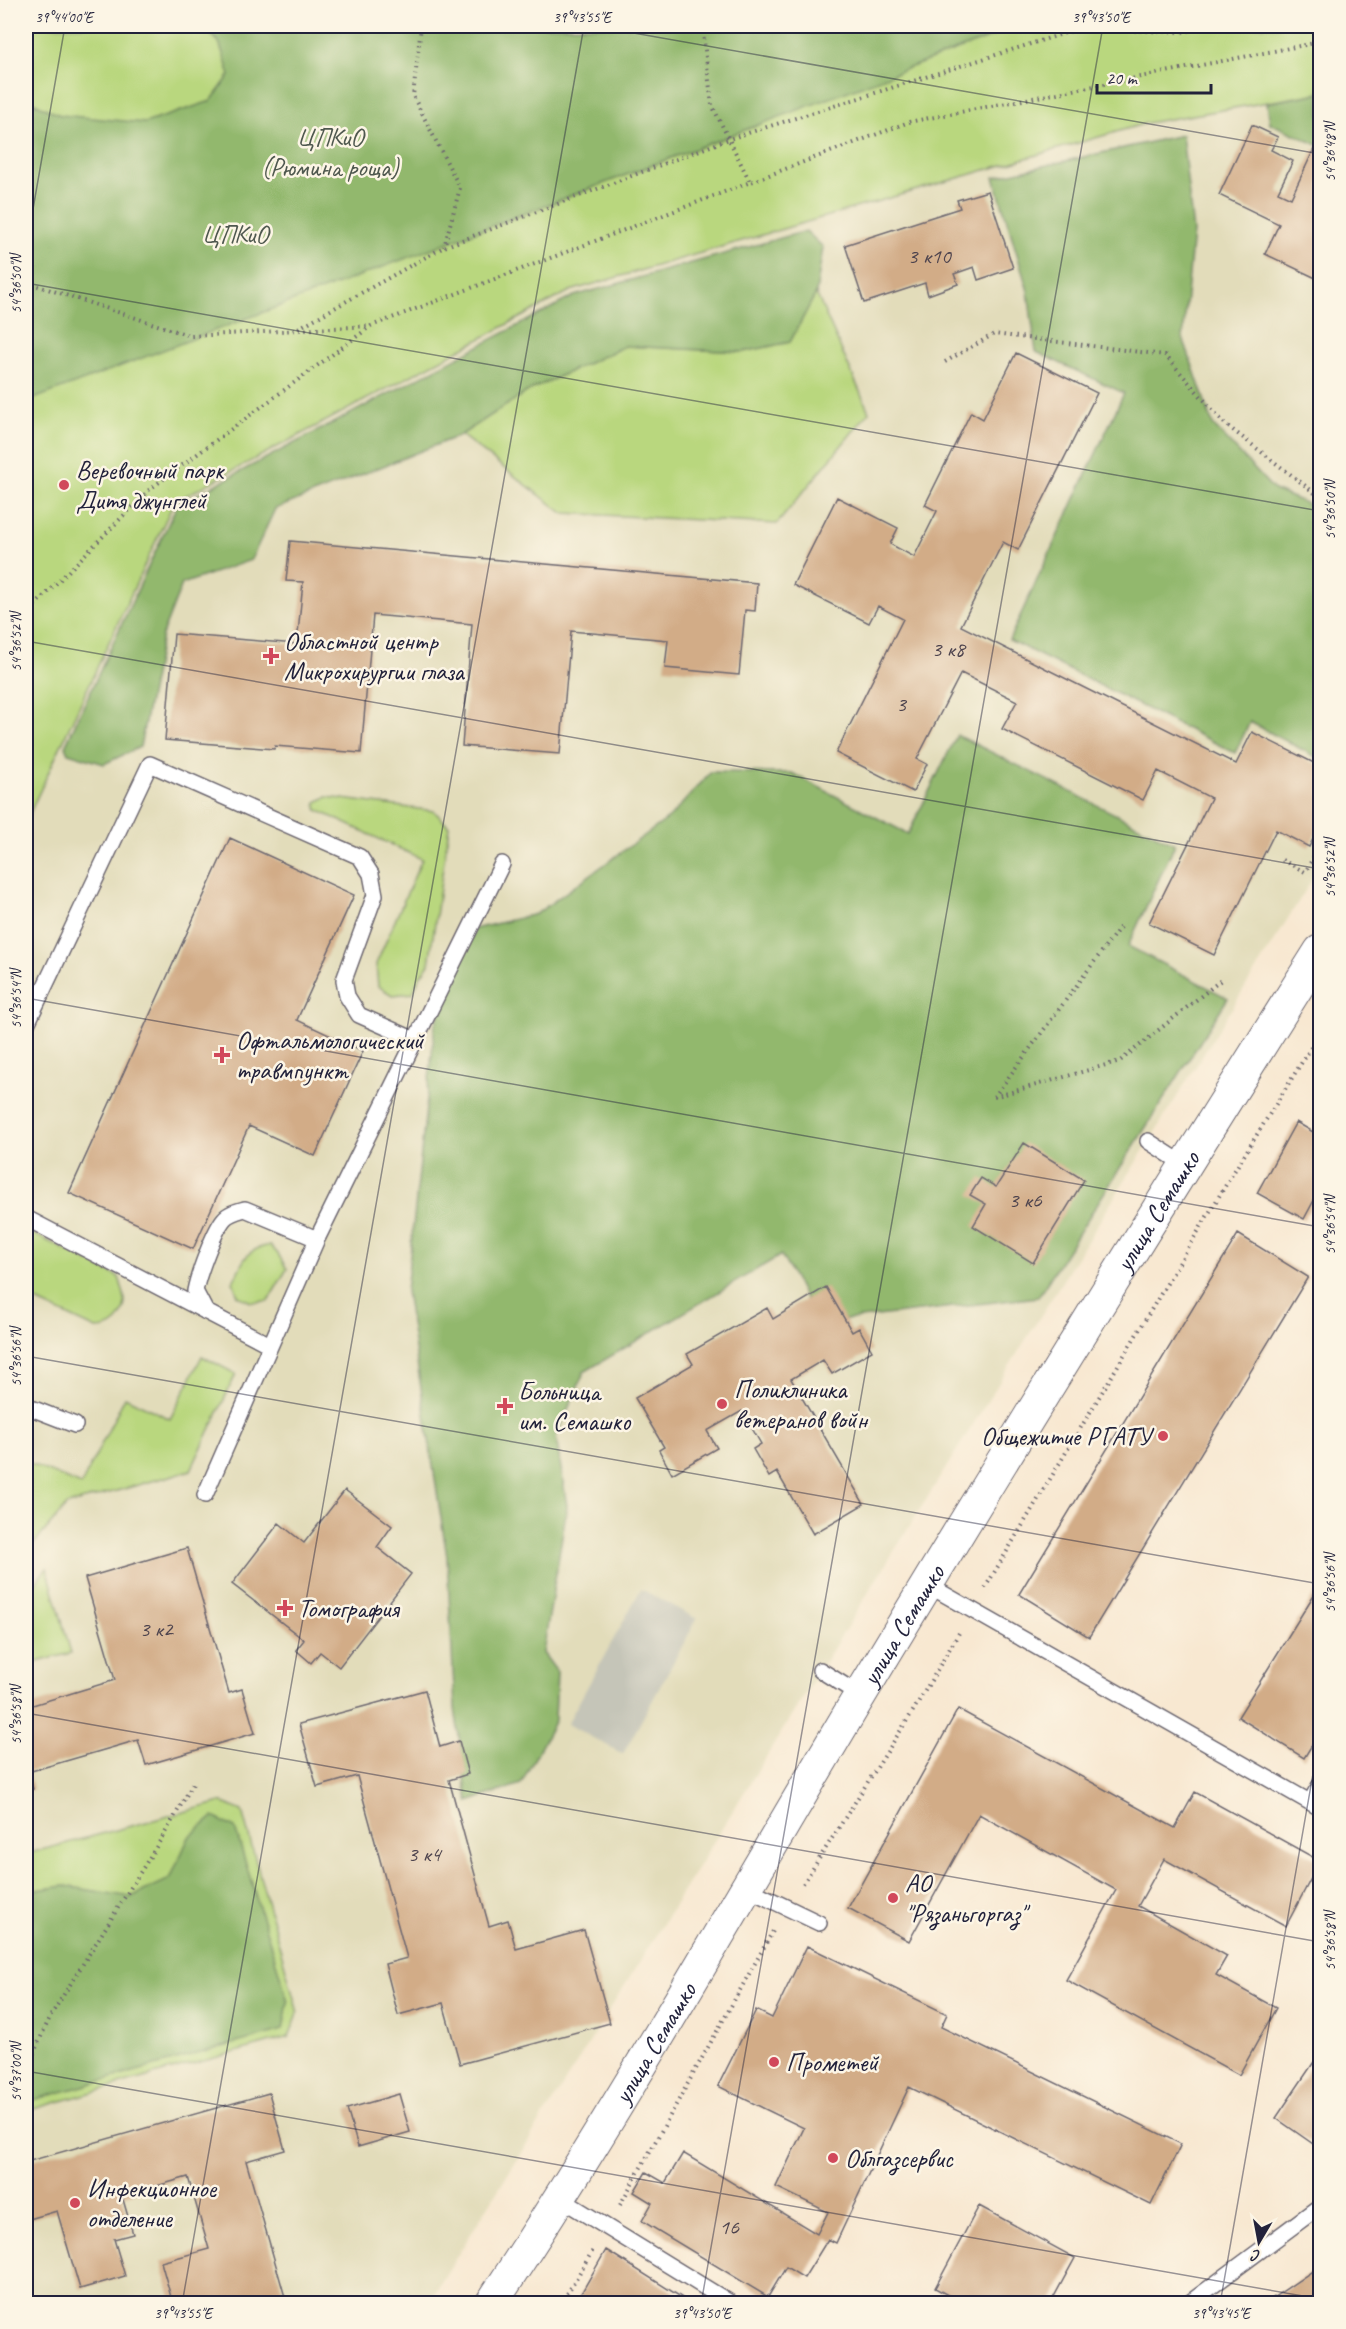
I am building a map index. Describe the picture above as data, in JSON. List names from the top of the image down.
{
  "streets": {
    "street": ["улица Семашко"]
  },
  "parks": ["ЦПКиО (Рюмина роща)", "ЦПКиО"],
  "places": {
    "other": [
      "Веревочный парк Дитя джунглей",
      "Поликлиника ветеранов войн",
      "Общежитие РГАТУ",
      "АО \"Рязаньгоргаз\"",
      "Прометей",
      "Облгазсервис",
      "Инфекционное отделение"
    ],
    "health": [
      "Областной центр Микрохирургии глаза",
      "Офтальмологический травмпункт",
      "Больница им. Семашко",
      "Томография"
    ]
  },
  "house_numbers": [
    "3 к10",
    "3 к8",
    "3",
    "3 к6",
    "3 к2",
    "3 к4",
    "16"
  ],
  "scale_bar": "20 m",
  "north": "bottom",
  "coordinates": [
    "39°44'00\"E",
    "39°43'55\"E",
    "39°43'50\"E",
    "54°36'48\"N",
    "54°36'50\"N",
    "54°36'52\"N",
    "54°36'54\"N",
    "54°36'56\"N",
    "54°36'58\"N",
    "54°37'00\"N",
    "39°43'45\"E"
  ]
}
